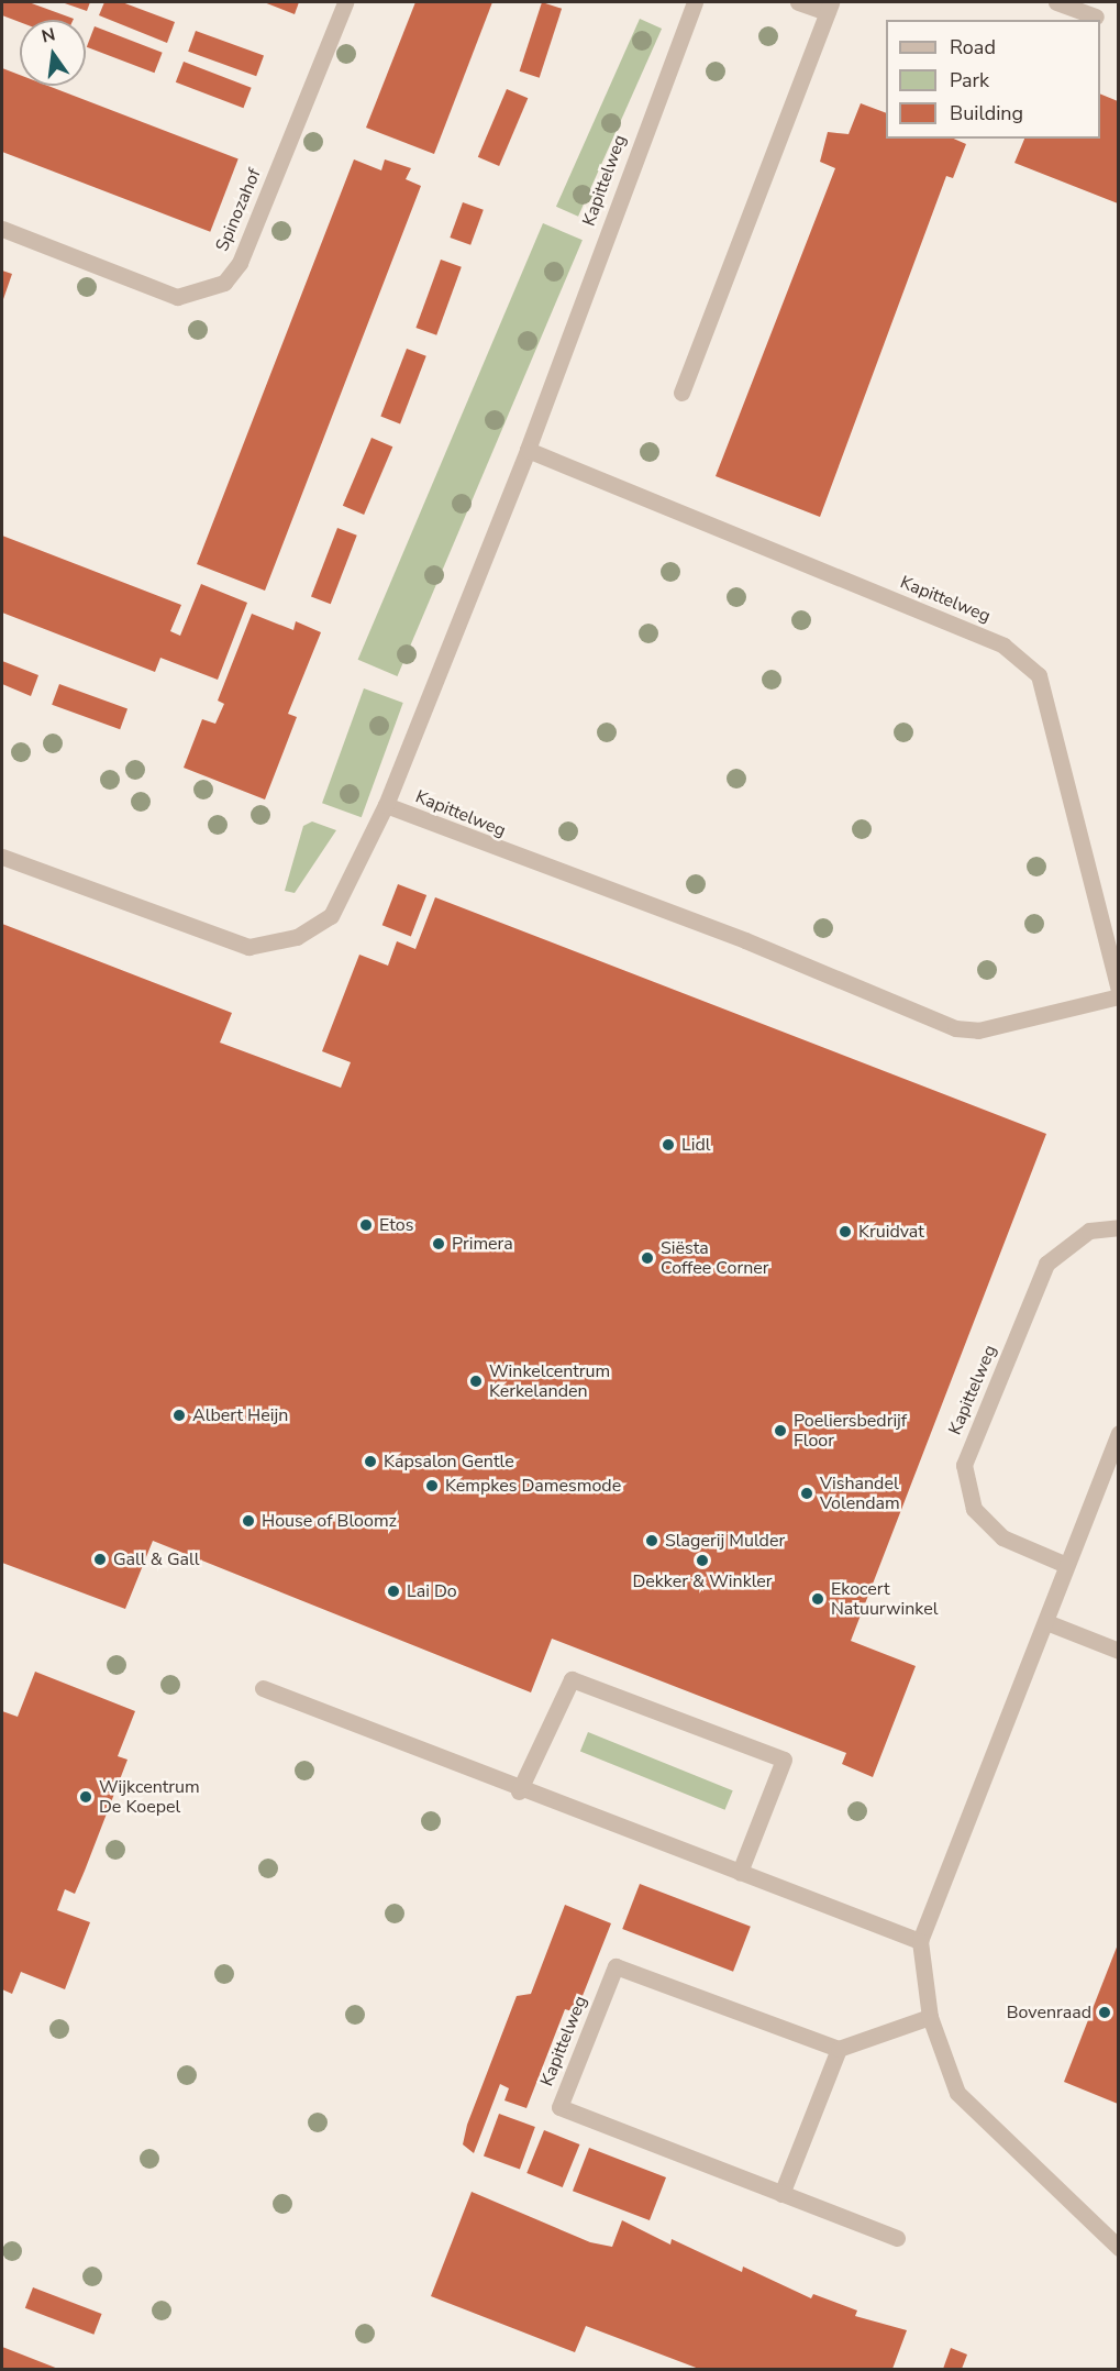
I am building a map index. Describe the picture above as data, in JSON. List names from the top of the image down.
{
  "streets": {
    "street": ["Kapittelweg", "Spinozahof"]
  },
  "places": [
    "Lidl",
    "Etos",
    "Kruidvat",
    "Primera",
    "Siësta Coffee Corner",
    "Winkelcentrum Kerkelanden",
    "Albert Heijn",
    "Poeliersbedrijf Floor",
    "Kapsalon Gentle",
    "Kempkes Damesmode",
    "Vishandel Volendam",
    "House of Bloomz",
    "Slagerij Mulder",
    "Gall & Gall",
    "Dekker & Winkler",
    "Lai Do",
    "Ekocert Natuurwinkel",
    "Wijkcentrum De Koepel",
    "Bovenraad"
  ],
  "legend": ["Road", "Park", "Building"],
  "north": "top"
}
